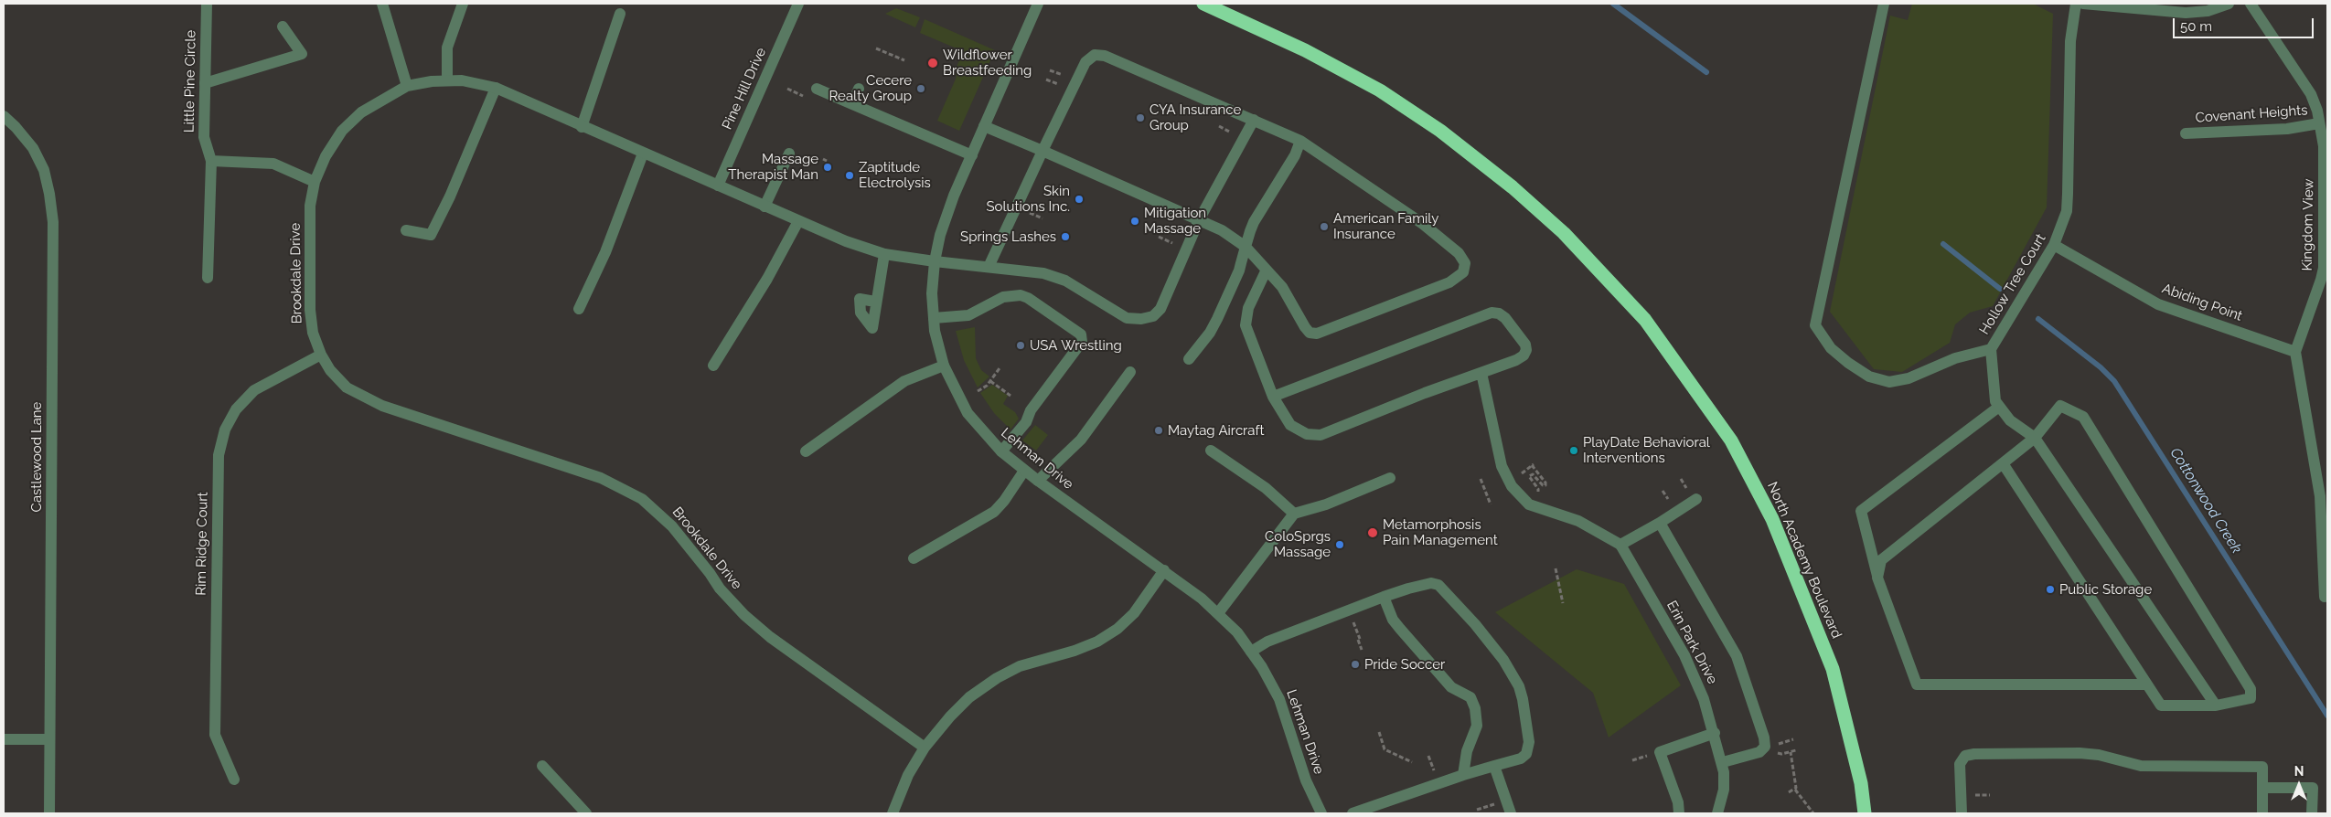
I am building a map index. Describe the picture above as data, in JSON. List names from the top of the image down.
{
  "streets": {
    "highway": ["North Academy Boulevard"],
    "street": [
      "Little Pine Circle",
      "Pine Hill Drive",
      "Covenant Heights",
      "Kingdom View",
      "Brookdale Drive",
      "Hollow Tree Court",
      "Abiding Point",
      "Castlewood Lane",
      "Lehman Drive",
      "Rim Ridge Court",
      "Erin Park Drive"
    ]
  },
  "crossings": [
    ["Pine Hill Drive", "Brookdale Drive"],
    ["Covenant Heights", "Kingdom View"],
    ["Kingdom View", "Abiding Point"],
    ["Brookdale Drive", "Lehman Drive"],
    ["Brookdale Drive", "Rim Ridge Court"],
    ["Hollow Tree Court", "Abiding Point"]
  ],
  "water": ["Cottonwood Creek"],
  "places": [
    "Wildflower Breastfeeding",
    "Cecere Realty Group",
    "CYA Insurance Group",
    "Massage Therapist Man",
    "Zaptitude Electrolysis",
    "Skin Solutions Inc.",
    "Mitigation Massage",
    "American Family Insurance",
    "Springs Lashes",
    "USA Wrestling",
    "Maytag Aircraft",
    "PlayDate Behavioral Interventions",
    "Metamorphosis Pain Management",
    "ColoSprgs Massage",
    "Public Storage",
    "Pride Soccer"
  ],
  "scale_bar": "50 m",
  "north": "top"
}
